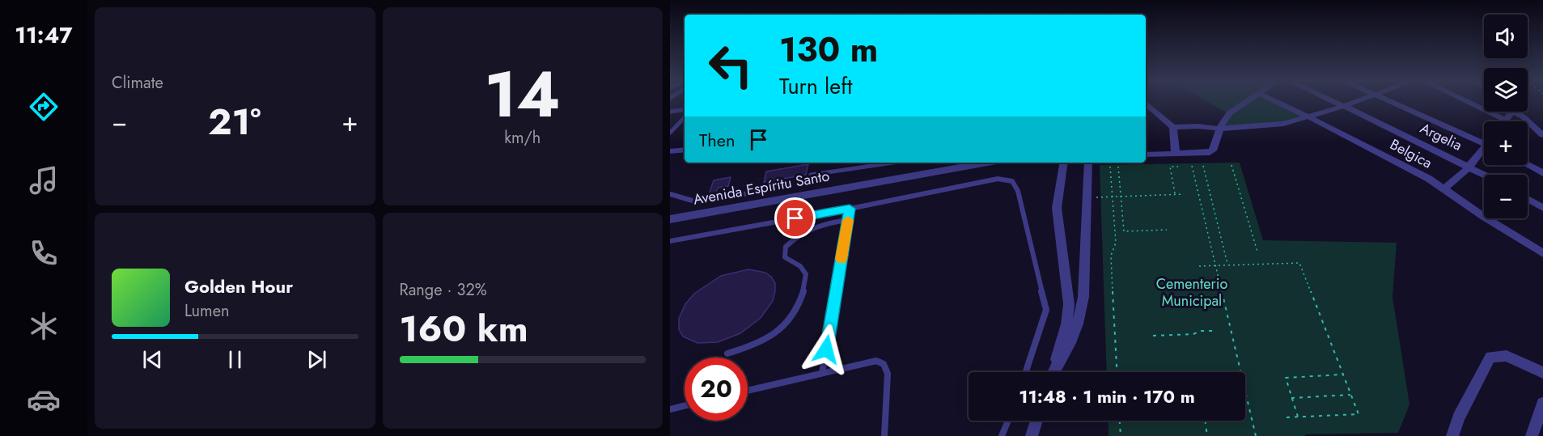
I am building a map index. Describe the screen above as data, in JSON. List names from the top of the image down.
{
  "streets": {
    "street": ["Argelia", "Belgica", "Avenida Espíritu Santo"]
  },
  "parks": ["Cementerio Municipal"],
  "page": {
    "tabs": "11:47",
    "tile": [
      "Climate",
      ["14", "km/h"],
      ["Range · 32%", "160 km"]
    ],
    "map_buttons": ["+", "−"],
    "turn": ["130 m", "Turn left"],
    "heat": ["−", "21°", "+"],
    "then": "Then",
    "song": ["Golden Hour", "Lumen"],
    "limit": "20",
    "trip": "11:48 · 1 min · 170 m"
  }
}
